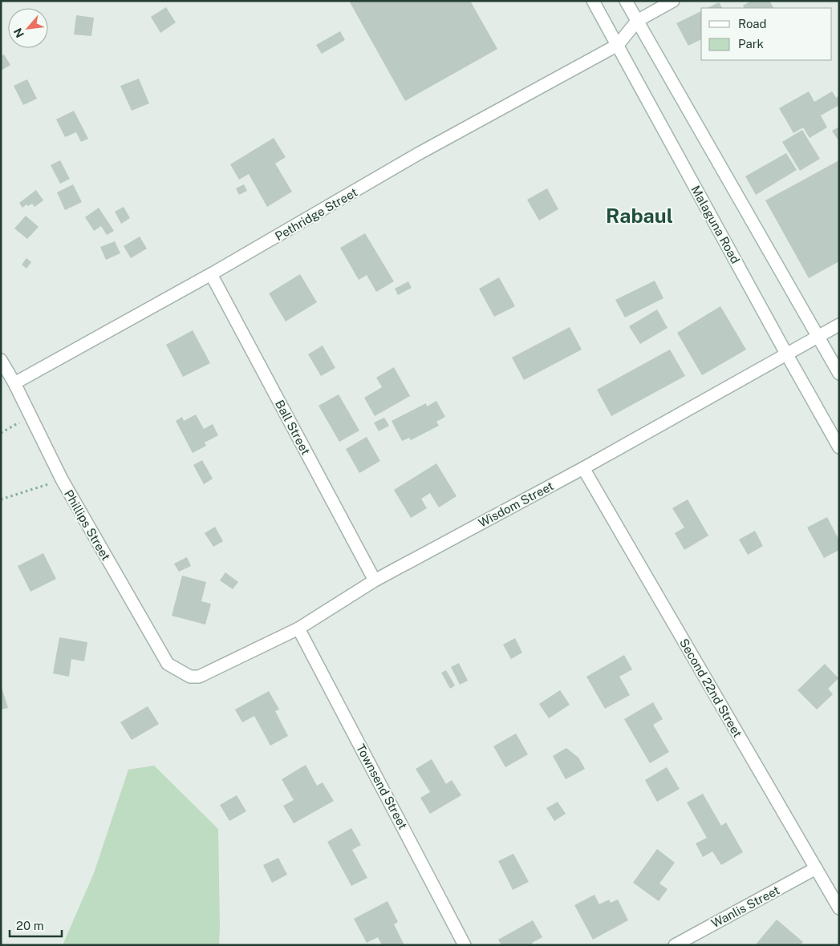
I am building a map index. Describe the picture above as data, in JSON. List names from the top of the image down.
{
  "streets": {
    "street": [
      "Pethridge Street",
      "Malaguna Road",
      "Ball Street",
      "Wisdom Street",
      "Phillips Street",
      "Second 22nd Street",
      "Townsend Street",
      "Wanlis Street"
    ]
  },
  "crossings": [
    ["Pethridge Street", "Malaguna Road"],
    ["Pethridge Street", "Ball Street"],
    ["Pethridge Street", "Phillips Street"],
    ["Malaguna Road", "Wisdom Street"],
    ["Ball Street", "Wisdom Street"],
    ["Wisdom Street", "Phillips Street"],
    ["Wisdom Street", "Second 22nd Street"],
    ["Wisdom Street", "Townsend Street"],
    ["Second 22nd Street", "Wanlis Street"]
  ],
  "districts": ["Rabaul"],
  "legend": ["Road", "Park"],
  "scale_bar": "20 m",
  "north": "bottom left"
}
